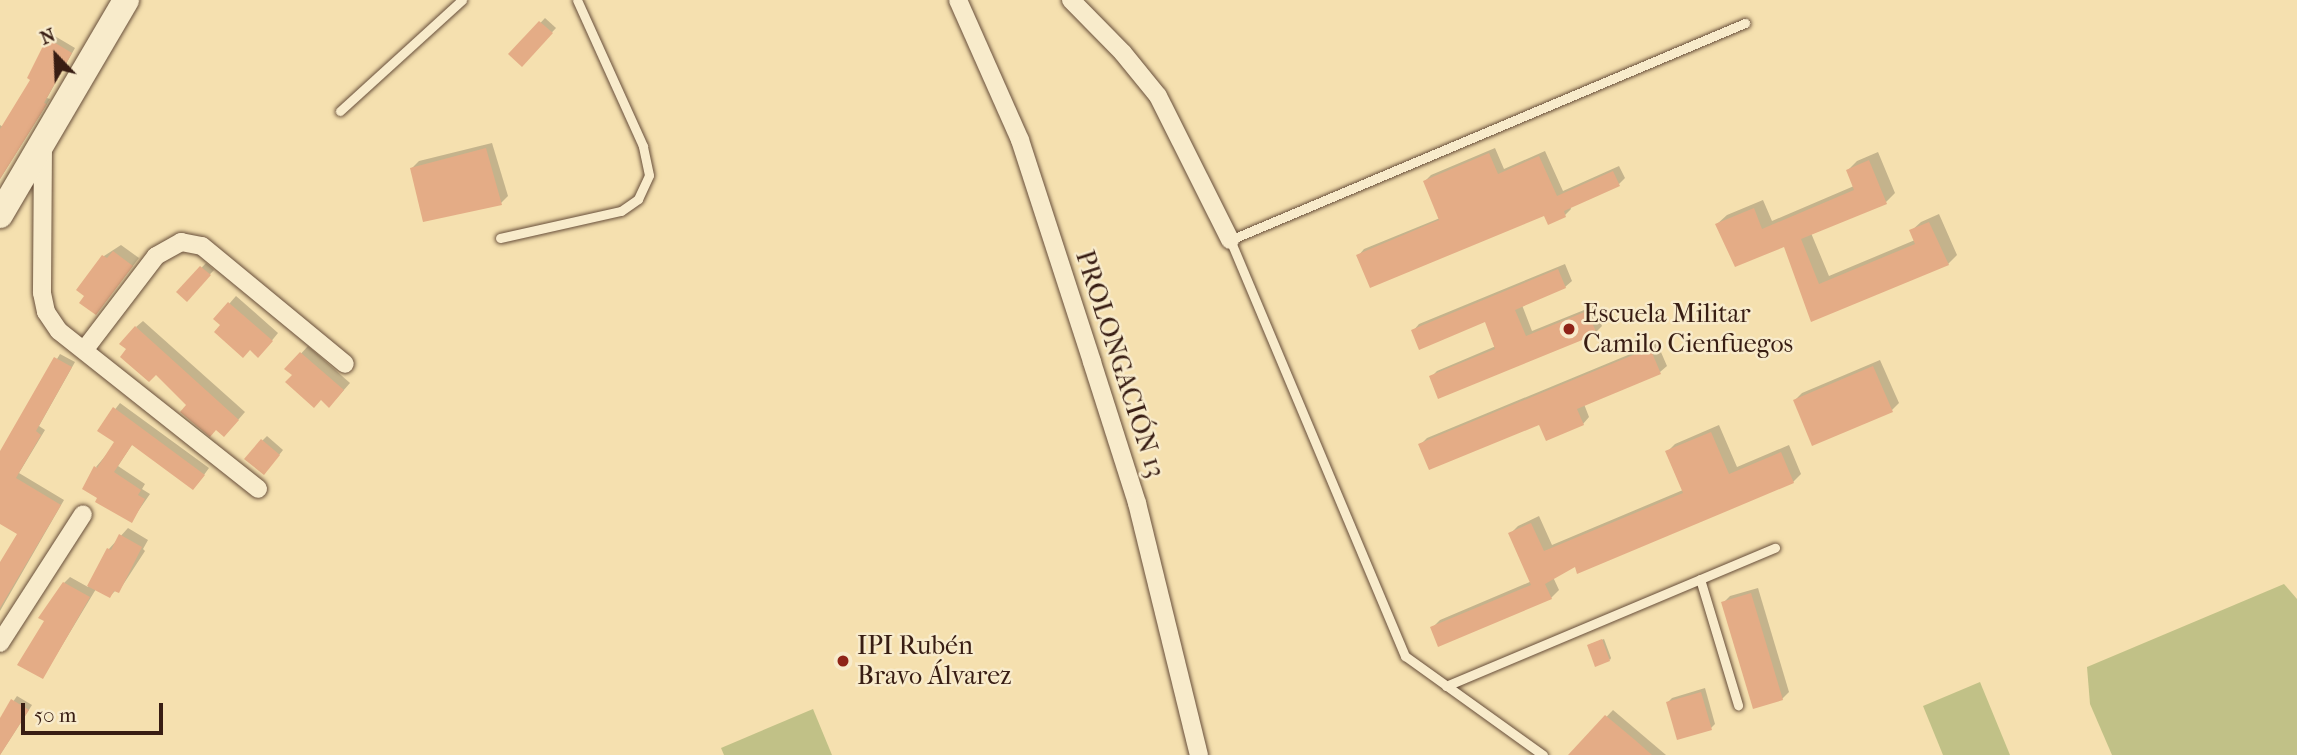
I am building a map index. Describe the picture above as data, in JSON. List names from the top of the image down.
{
  "streets": {
    "street": ["PROLONGACIÓN 13"]
  },
  "places": ["Escuela Militar Camilo Cienfuegos", "IPI Rubén Bravo Álvarez"],
  "scale_bar": "50 m",
  "north": "top left"
}
